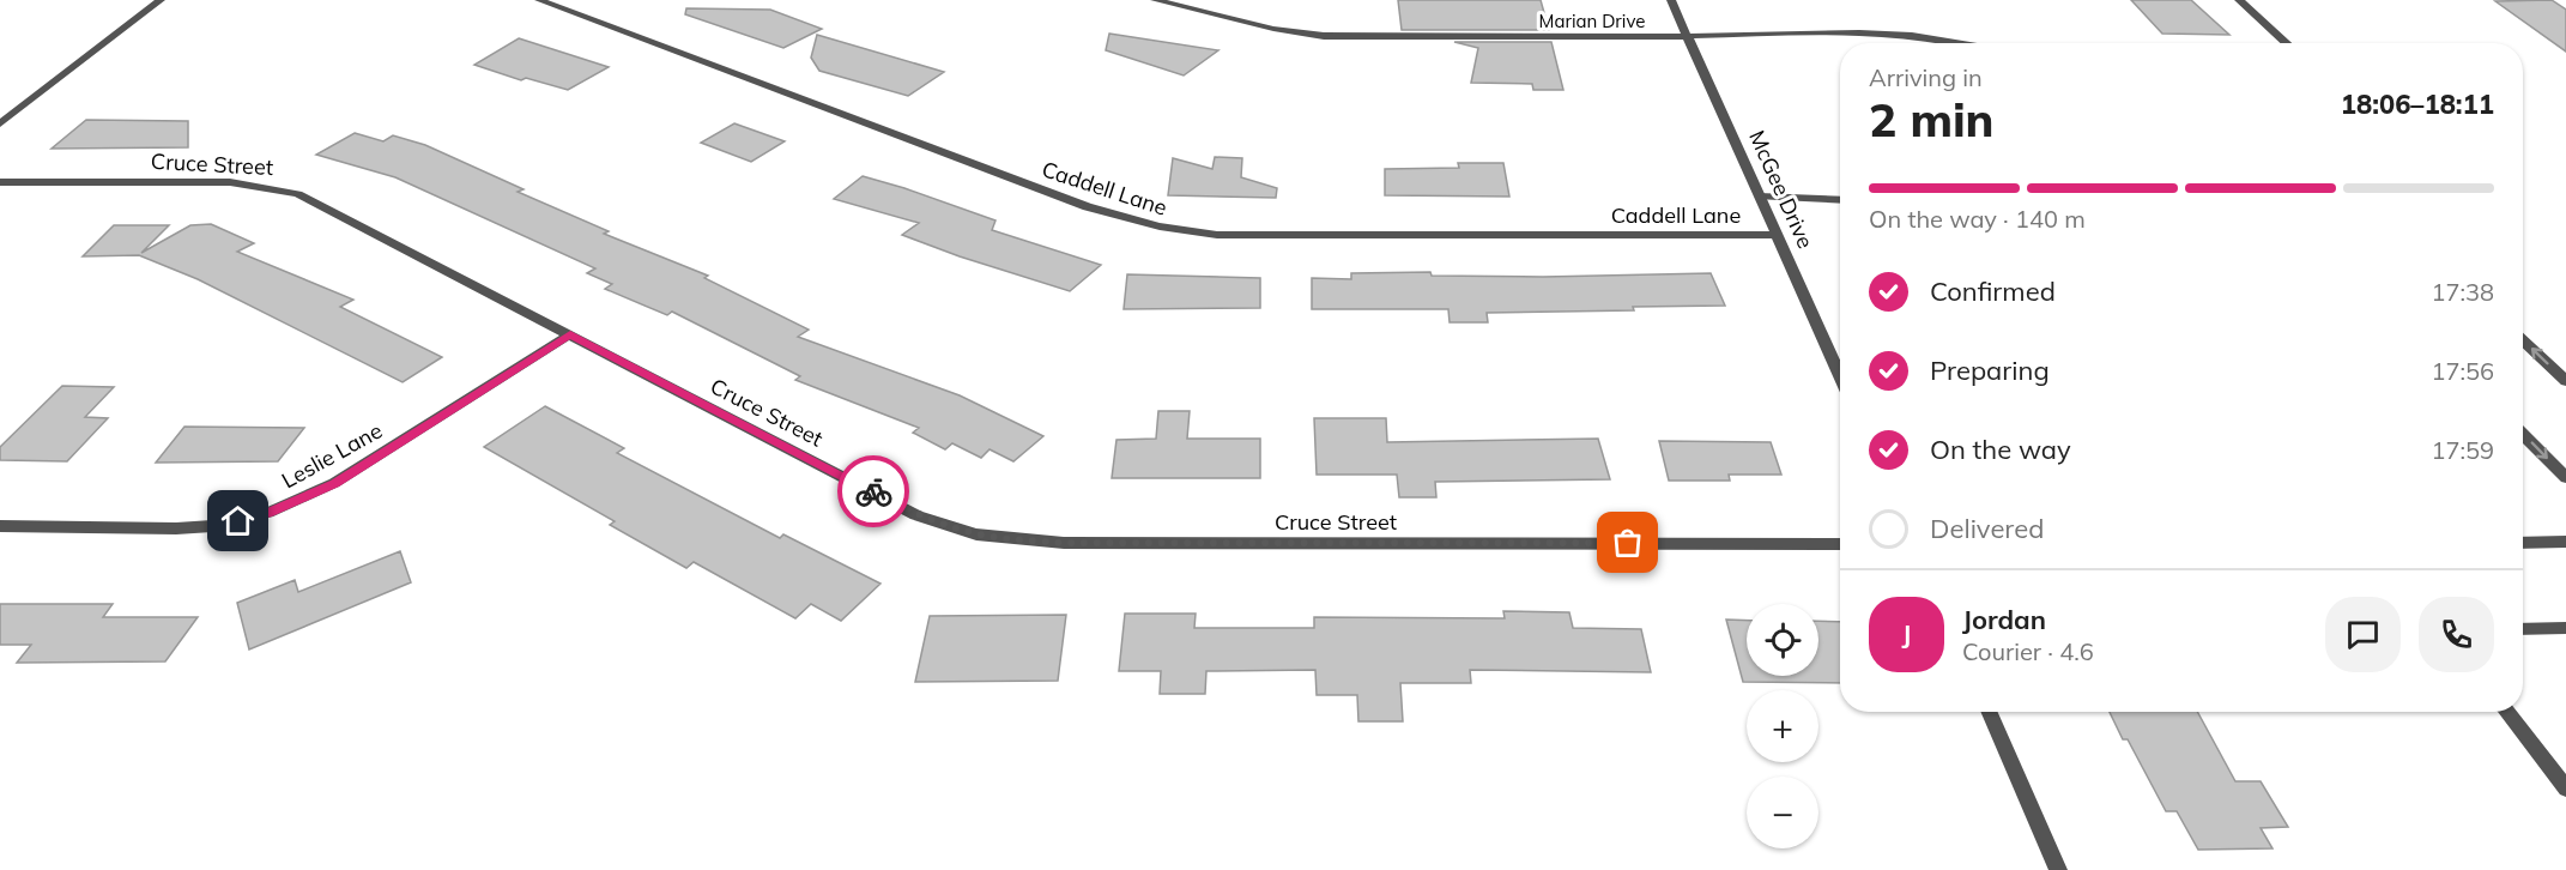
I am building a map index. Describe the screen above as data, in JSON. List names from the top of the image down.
{
  "streets": {
    "street": [
      "Marian Drive",
      "Cruce Street",
      "Caddell Lane",
      "McGee Drive",
      "Leslie Lane"
    ]
  },
  "crossings": [
    ["Marian Drive", "McGee Drive"],
    ["Cruce Street", "Leslie Lane"],
    ["Caddell Lane", "McGee Drive"]
  ],
  "page": {
    "heading": ["2 min", "Arriving in", "18:06–18:11"],
    "panel": ["Jordan", "Courier · 4.6"],
    "bar": "On the way · 140 m",
    "list": [
      ["Confirmed", "17:38"],
      ["Preparing", "17:56"],
      ["On the way", "17:59"],
      "Delivered"
    ],
    "round": "J",
    "map_buttons": ["+", "−"]
  }
}
